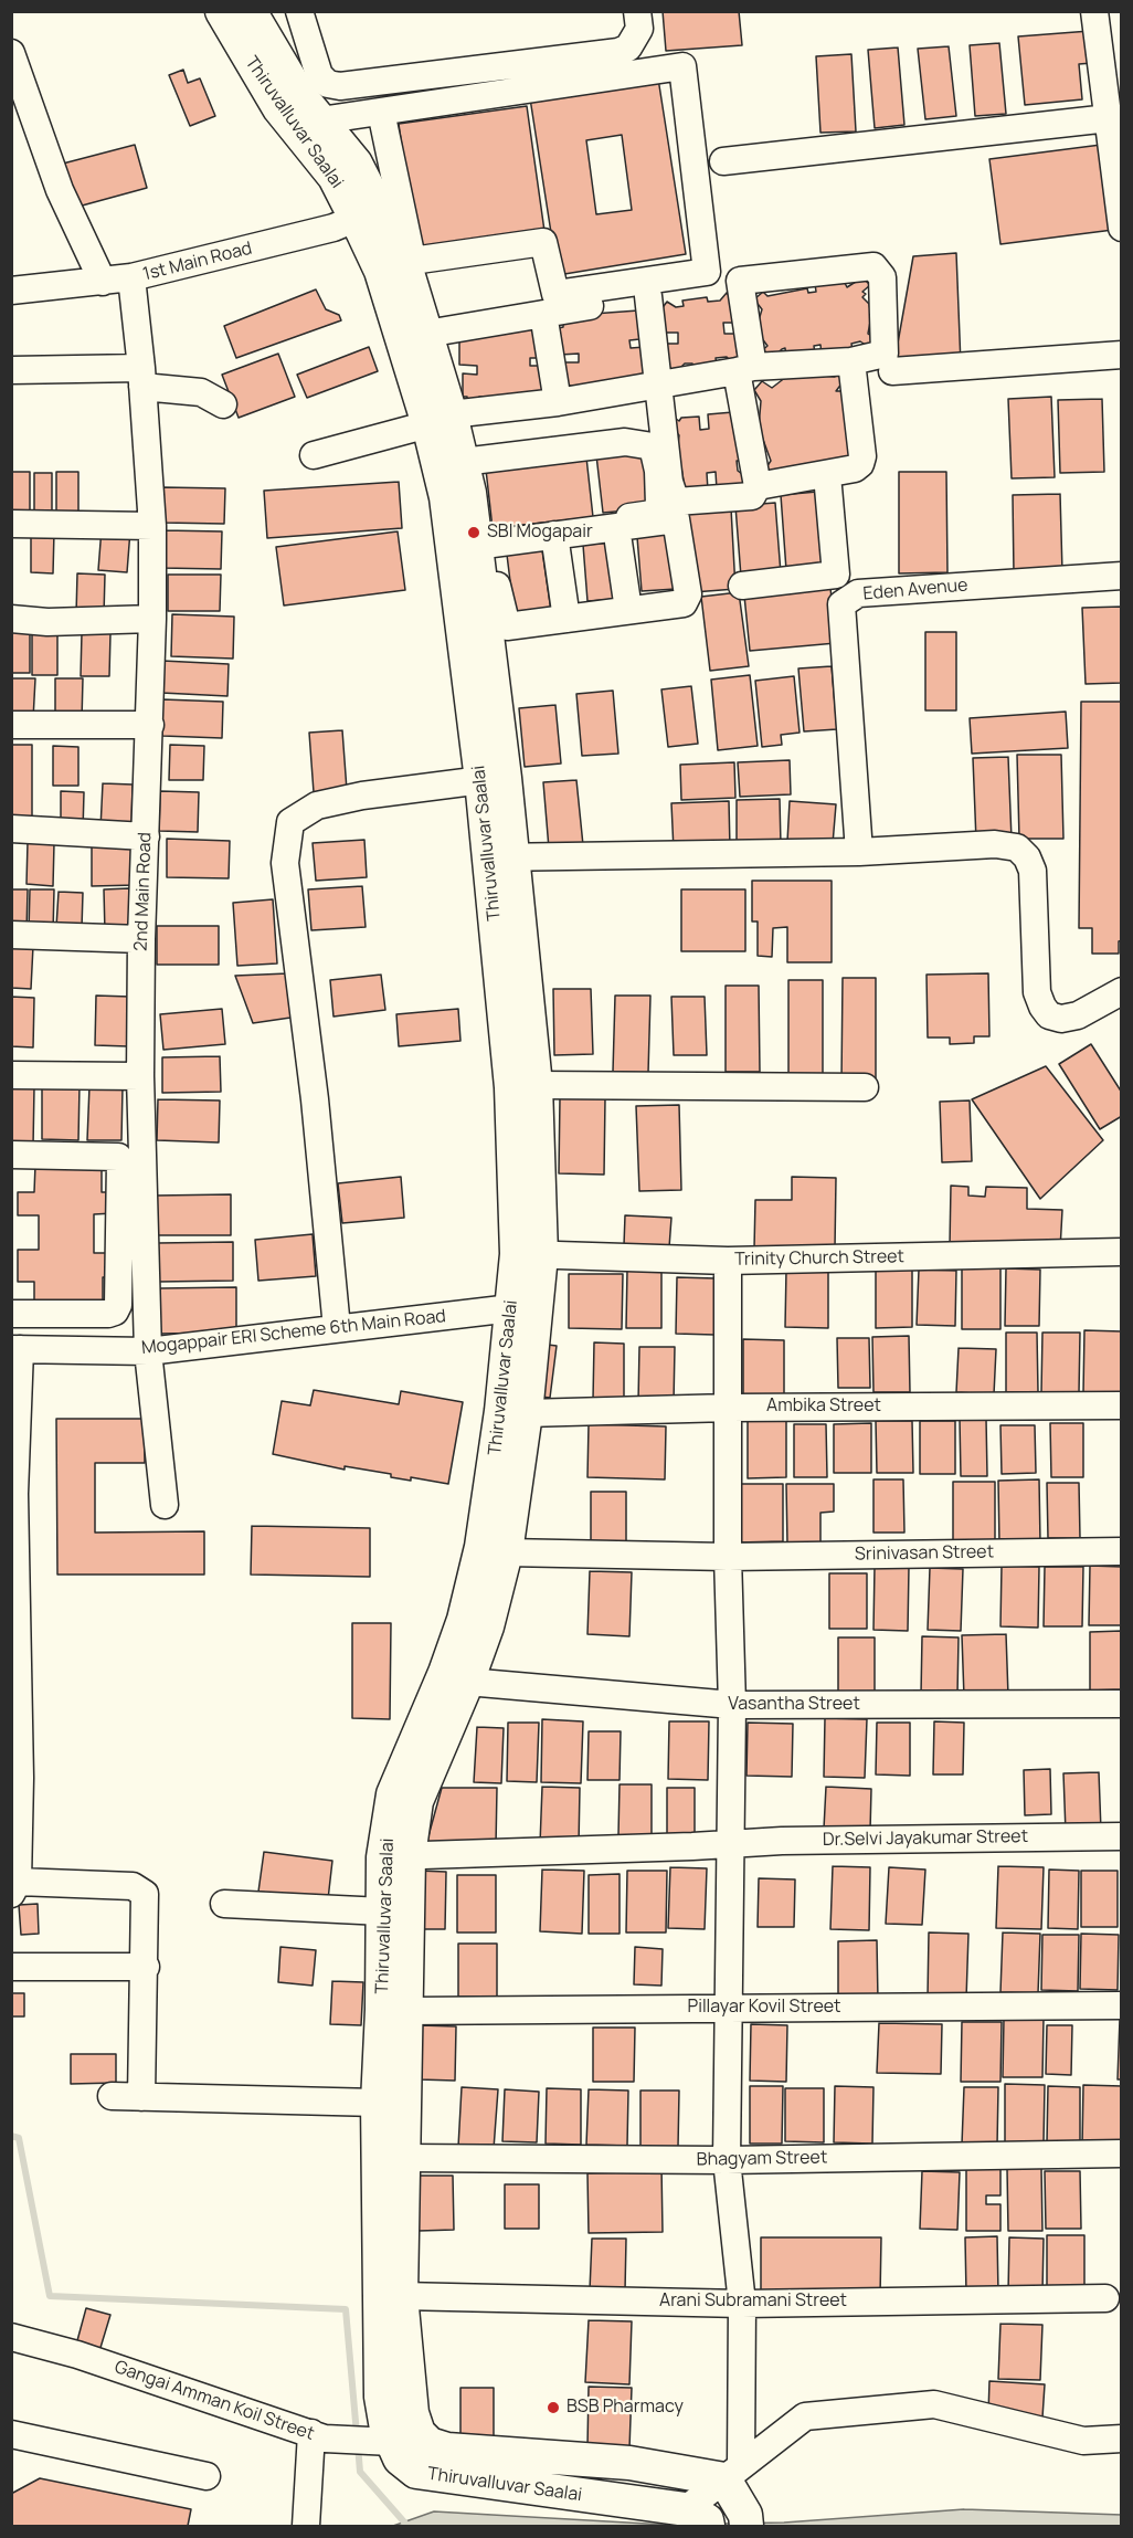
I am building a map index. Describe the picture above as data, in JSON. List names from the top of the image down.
{
  "streets": {
    "main road": ["Thiruvalluvar Saalai"],
    "street": [
      "1st Main Road",
      "Eden Avenue",
      "2nd Main Road",
      "Trinity Church Street",
      "Mogappair ERI Scheme 6th Main Road",
      "Ambika Street",
      "Srinivasan Street",
      "Vasantha Street",
      "Dr.Selvi Jayakumar Street",
      "Pillayar Kovil Street",
      "Bhagyam Street",
      "Arani Subramani Street",
      "Gangai Amman Koil Street"
    ]
  },
  "crossings": [
    ["Thiruvalluvar Saalai", "1st Main Road"],
    ["Thiruvalluvar Saalai", "Trinity Church Street"],
    ["Thiruvalluvar Saalai", "Mogappair ERI Scheme 6th Main Road"],
    ["Thiruvalluvar Saalai", "Ambika Street"],
    ["Thiruvalluvar Saalai", "Srinivasan Street"],
    ["Thiruvalluvar Saalai", "Vasantha Street"],
    ["Thiruvalluvar Saalai", "Dr.Selvi Jayakumar Street"],
    ["Thiruvalluvar Saalai", "Pillayar Kovil Street"],
    ["Thiruvalluvar Saalai", "Bhagyam Street"],
    ["Thiruvalluvar Saalai", "Arani Subramani Street"],
    ["Thiruvalluvar Saalai", "Gangai Amman Koil Street"],
    ["1st Main Road", "2nd Main Road"],
    ["2nd Main Road", "Mogappair ERI Scheme 6th Main Road"]
  ],
  "places": ["SBI Mogapair", "BSB Pharmacy"]
}
